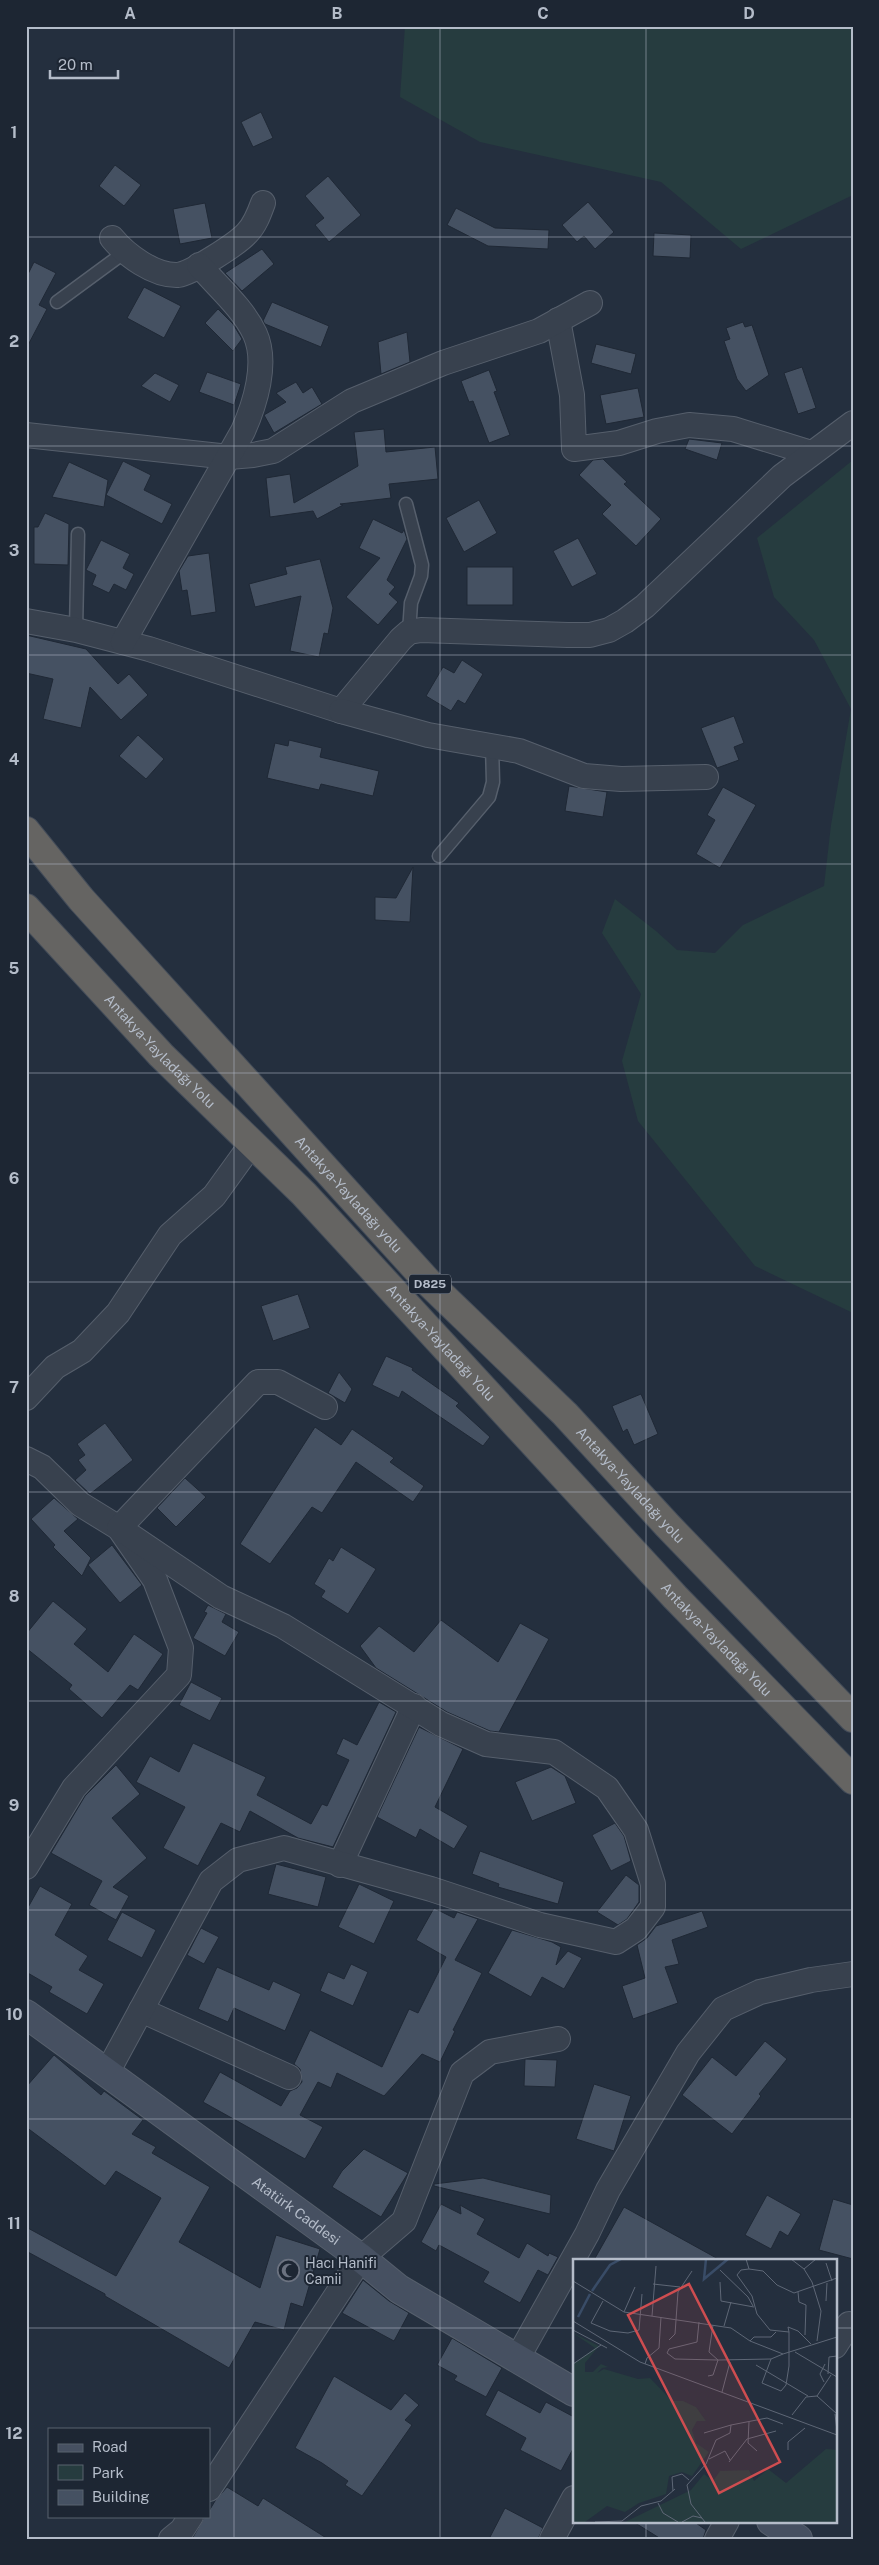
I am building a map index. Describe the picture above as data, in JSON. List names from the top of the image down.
{
  "streets": {
    "highway": ["Antakya-Yayladağı Yolu", "Antakya-Yayladağı yolu", "D825"],
    "main road": ["Atatürk Caddesi"]
  },
  "places": {
    "mosque": ["Hacı Hanifi Camii"]
  },
  "legend": ["Road", "Park", "Building"],
  "scale_bar": "20 m",
  "grid": {
    "columns": [
      "A",
      "B",
      "C",
      "D"
    ],
    "rows": [
      "1",
      "2",
      "3",
      "4",
      "5",
      "6",
      "7",
      "8",
      "9",
      "10",
      "11",
      "12"
    ]
  }
}
